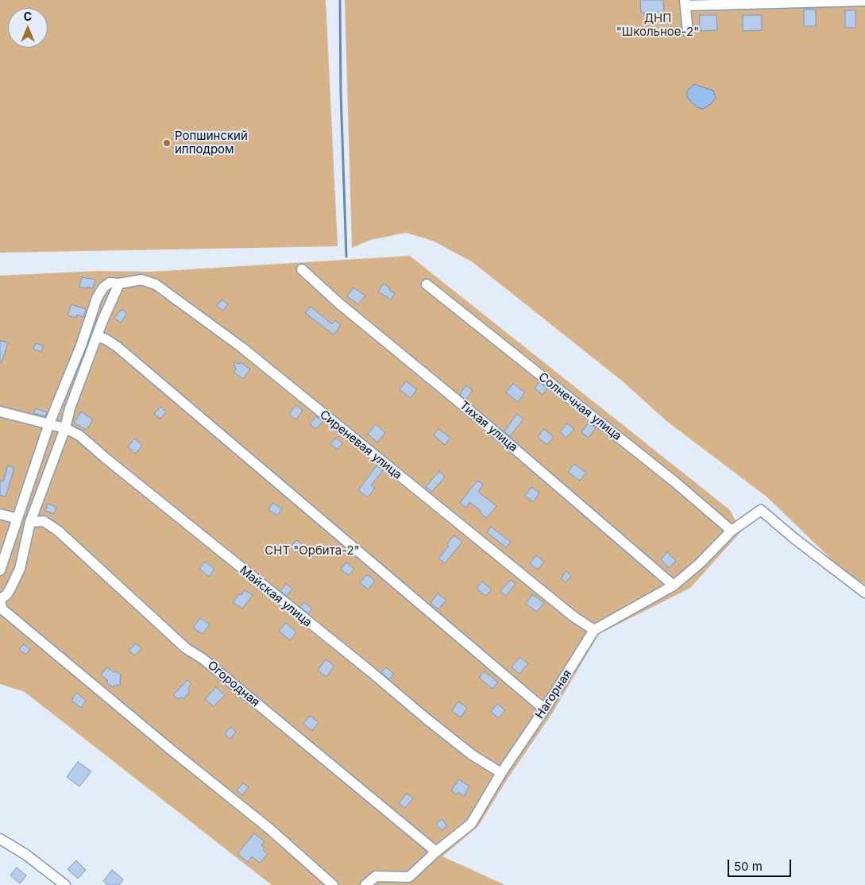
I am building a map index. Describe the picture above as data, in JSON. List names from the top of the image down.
{
  "streets": {
    "street": [
      "Солнечная улица",
      "Тихая улица",
      "Сиреневая улица",
      "Майская улица",
      "Огородная",
      "Нагорная"
    ]
  },
  "crossings": [
    ["Солнечная улица", "Нагорная"],
    ["Тихая улица", "Нагорная"],
    ["Сиреневая улица", "Майская улица"],
    ["Сиреневая улица", "Нагорная"],
    ["Майская улица", "Нагорная"],
    ["Огородная", "Нагорная"]
  ],
  "parks": ["ДНП \"Школьное-2\"", "СНТ \"Орбита-2\""],
  "places": ["Ропшинский ипподром"],
  "scale_bar": "50 m",
  "north": "top"
}
